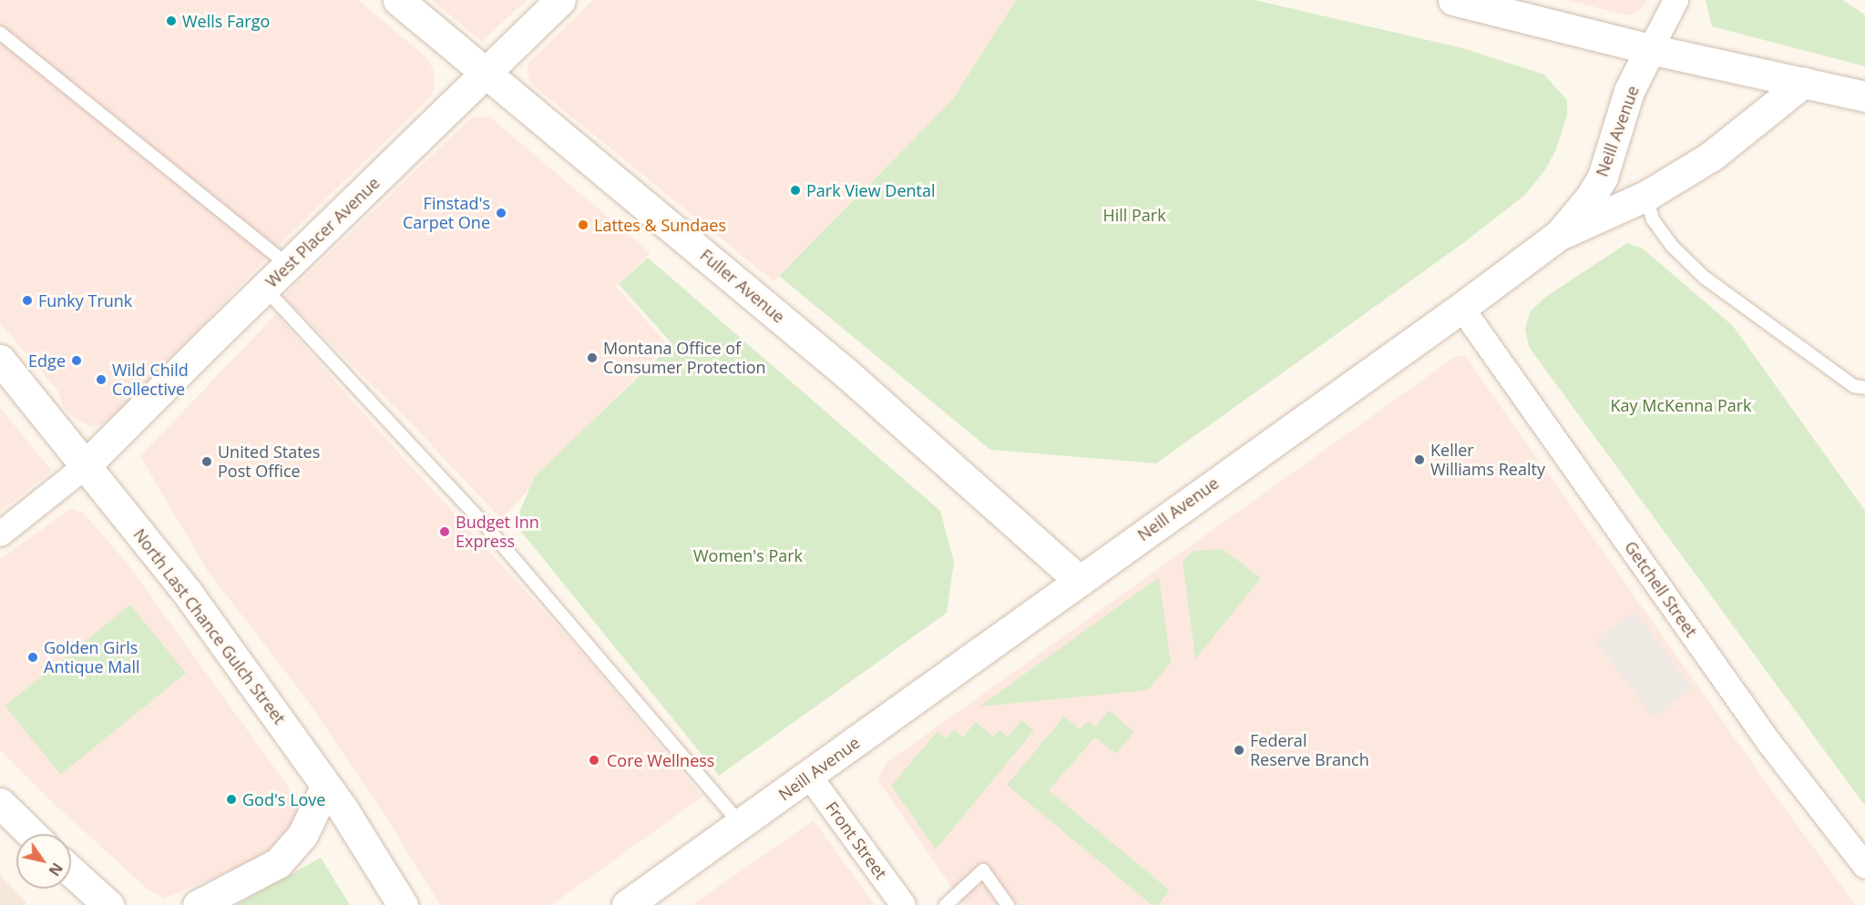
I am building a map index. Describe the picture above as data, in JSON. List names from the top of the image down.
{
  "streets": {
    "street": [
      "Neill Avenue",
      "West Placer Avenue",
      "Fuller Avenue",
      "Getchell Street",
      "North Last Chance Gulch Street",
      "Front Street"
    ]
  },
  "crossings": [
    ["Neill Avenue", "Fuller Avenue"],
    ["Neill Avenue", "Getchell Street"],
    ["Neill Avenue", "Front Street"],
    ["West Placer Avenue", "Fuller Avenue"],
    ["West Placer Avenue", "North Last Chance Gulch Street"]
  ],
  "parks": ["Hill Park", "Kay McKenna Park", "Women's Park"],
  "places": [
    "Wells Fargo",
    "Park View Dental",
    "Finstad's Carpet One",
    "Lattes & Sundaes",
    "Funky Trunk",
    "Montana Office of Consumer Protection",
    "Edge",
    "Wild Child Collective",
    "Keller Williams Realty",
    "United States Post Office",
    "Budget Inn Express",
    "Golden Girls Antique Mall",
    "Federal Reserve Branch",
    "Core Wellness",
    "God's Love"
  ],
  "north": "bottom right"
}
